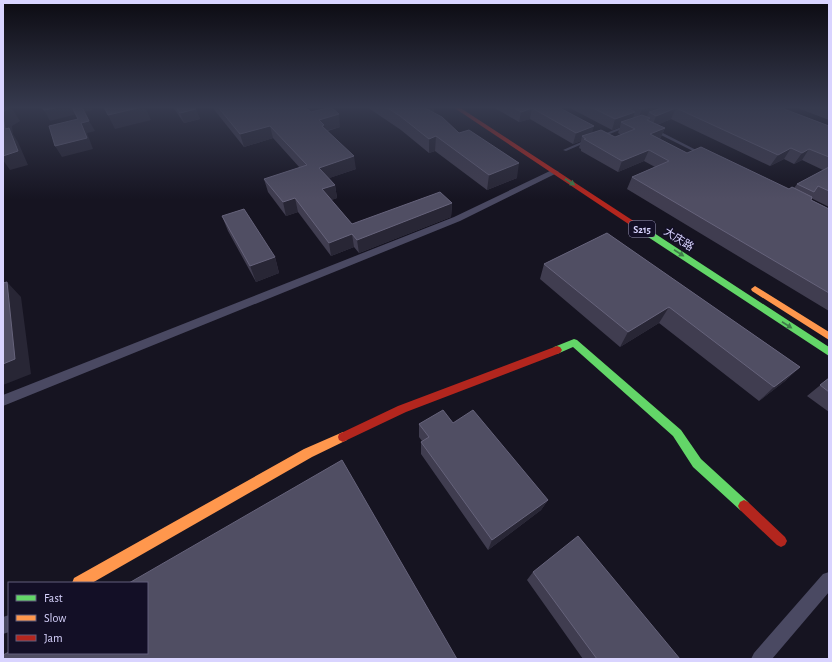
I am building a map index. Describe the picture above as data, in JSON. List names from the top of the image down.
{
  "streets": {
    "main road": ["S215", "大庆路"]
  },
  "legend": ["Fast", "Slow", "Jam"]
}
